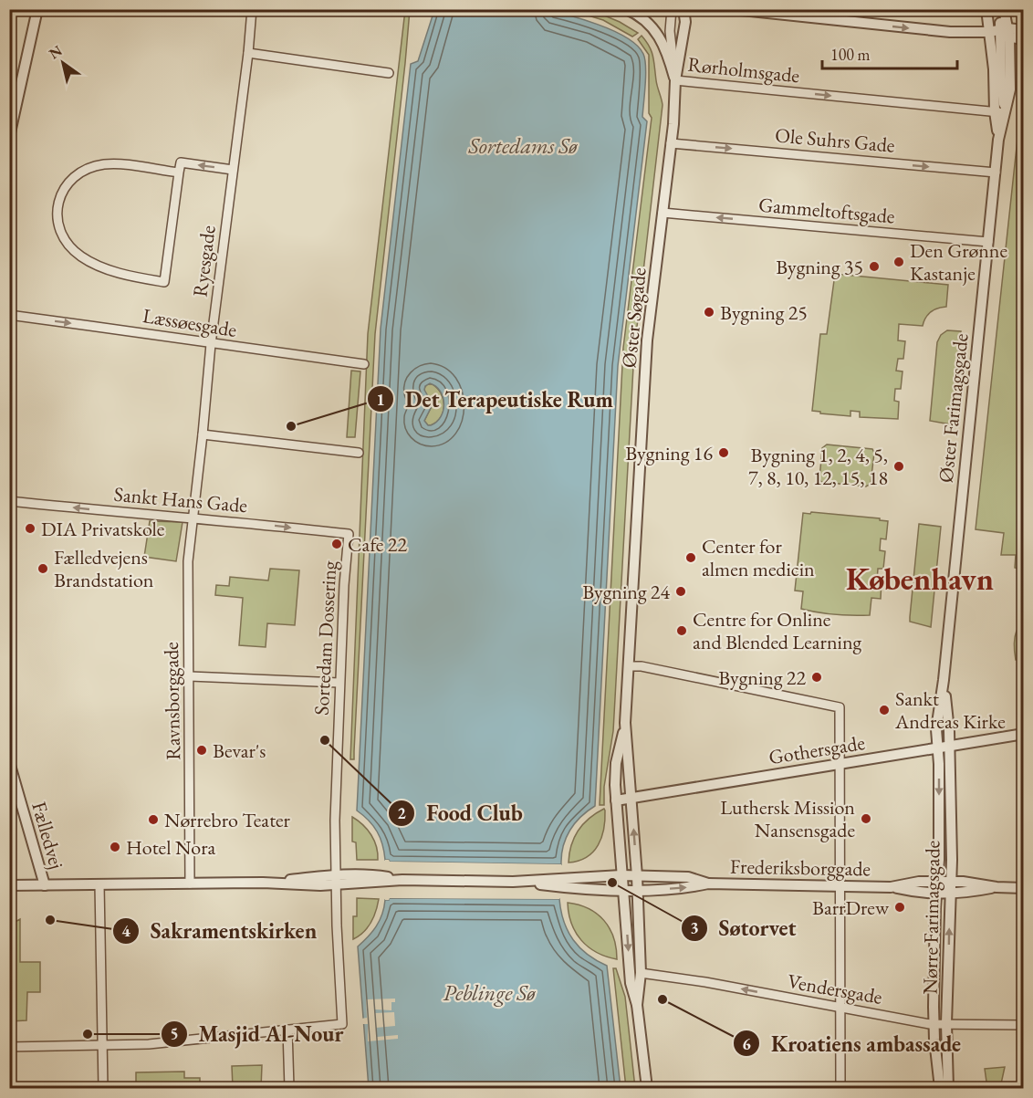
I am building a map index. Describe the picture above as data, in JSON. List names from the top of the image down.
{
  "streets": {
    "street": [
      "Rørholmsgade",
      "Ole Suhrs Gade",
      "Gammeltoftsgade",
      "Ryesgade",
      "Øster Søgade",
      "Læssøesgade",
      "Øster Farimagsgade",
      "Sankt Hans Gade",
      "Sortedam Dossering",
      "Ravnsborggade",
      "Gothersgade",
      "Fælledvej",
      "Frederiksborggade",
      "Nørre Farimagsgade",
      "Vendersgade"
    ]
  },
  "crossings": [
    ["Rørholmsgade", "Øster Søgade"],
    ["Rørholmsgade", "Øster Farimagsgade"],
    ["Ole Suhrs Gade", "Øster Søgade"],
    ["Ole Suhrs Gade", "Øster Farimagsgade"],
    ["Gammeltoftsgade", "Øster Søgade"],
    ["Gammeltoftsgade", "Øster Farimagsgade"],
    ["Ryesgade", "Læssøesgade"],
    ["Ryesgade", "Sankt Hans Gade"],
    ["Ryesgade", "Ravnsborggade"],
    ["Øster Farimagsgade", "Gothersgade"],
    ["Øster Farimagsgade", "Nørre Farimagsgade"],
    ["Sankt Hans Gade", "Sortedam Dossering"],
    ["Sankt Hans Gade", "Ravnsborggade"],
    ["Gothersgade", "Nørre Farimagsgade"],
    ["Frederiksborggade", "Nørre Farimagsgade"],
    ["Nørre Farimagsgade", "Vendersgade"]
  ],
  "one_way": [
    "Rørholmsgade",
    "Ole Suhrs Gade",
    "Gammeltoftsgade",
    "Læssøesgade",
    "Vendersgade"
  ],
  "districts": ["København"],
  "water": ["Sortedams Sø", "Peblinge Sø"],
  "places": [
    "Den Grønne Kastanje",
    "Bygning 35",
    "Bygning 25",
    "Det Terapeutiske Rum",
    "Bygning 16",
    "Bygning 1, 2, 4, 5, 7, 8, 10, 12, 15, 18",
    "DIA Privatskole",
    "Cafe 22",
    "Center for almen medicin",
    "Fælledvejens Brandstation",
    "Bygning 24",
    "Centre for Online and Blended Learning",
    "Bygning 22",
    "Sankt Andreas Kirke",
    "Food Club",
    "Bevar's",
    "Luthersk Mission Nansensgade",
    "Nørrebro Teater",
    "Hotel Nora",
    "Søtorvet",
    "BarrDrew",
    "Sakramentskirken",
    "Kroatiens ambassade",
    "Masjid Al-Nour"
  ],
  "scale_bar": "100 m",
  "north": "top left"
}
